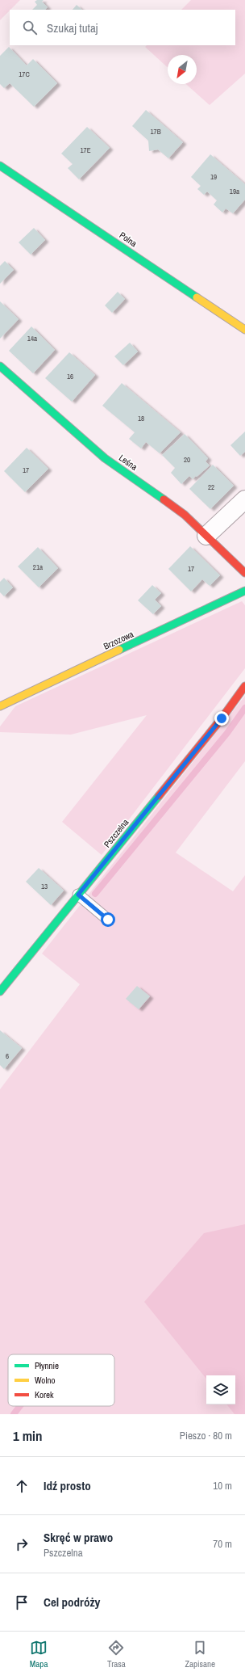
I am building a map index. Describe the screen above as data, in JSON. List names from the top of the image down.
{
  "streets": {
    "street": [
      "Polna",
      "Leśna",
      "Brzozowa",
      "Pszczelna"
    ]
  },
  "house_numbers": [
    "17C",
    "17B",
    "17E",
    "19",
    "19a",
    "14a",
    "16",
    "18",
    "20",
    "17",
    "22",
    "21a",
    "17",
    "13",
    "6"
  ],
  "legend": ["Płynnie", "Wolno", "Korek"],
  "north": "bottom left",
  "page": {
    "search": "Szukaj tutaj",
    "heading": ["1 min", "Pieszo · 80 m"],
    "list": [
      ["Idź prosto", "10 m"],
      ["Skręć w prawo", "Pszczelna", "70 m"],
      "Cel podróży"
    ],
    "nav": ["Mapa", "Trasa", "Zapisane"]
  }
}
